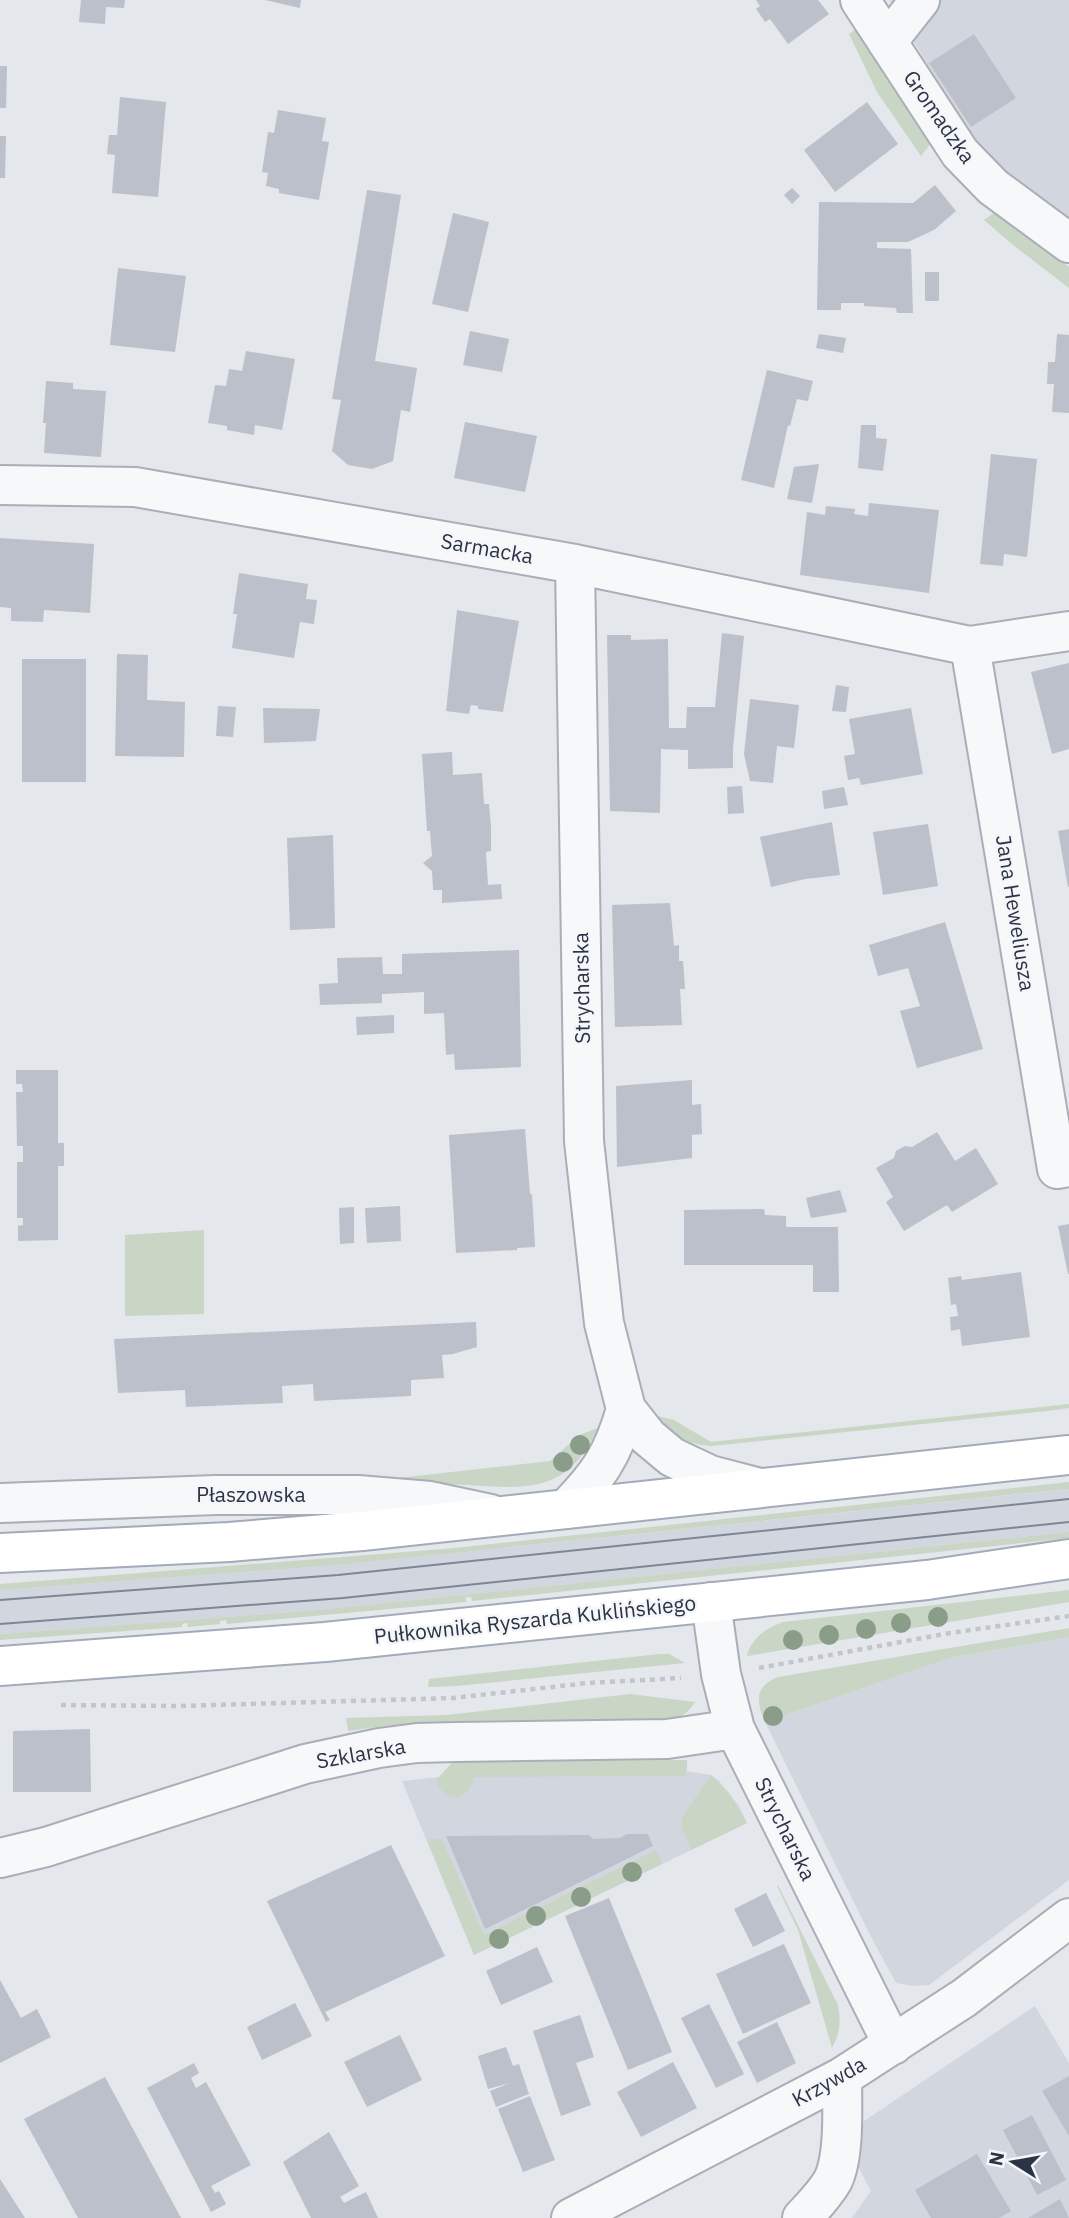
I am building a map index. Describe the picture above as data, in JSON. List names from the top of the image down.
{
  "streets": {
    "main road": ["Pułkownika Ryszarda Kuklińskiego"],
    "street": [
      "Gromadzka",
      "Sarmacka",
      "Jana Heweliusza",
      "Strycharska",
      "Płaszowska",
      "Szklarska",
      "Krzywda"
    ]
  },
  "crossings": [
    ["Sarmacka", "Jana Heweliusza"],
    ["Sarmacka", "Strycharska"],
    ["Strycharska", "Pułkownika Ryszarda Kuklińskiego"],
    ["Strycharska", "Szklarska"],
    ["Strycharska", "Krzywda"]
  ],
  "north": "left"
}
